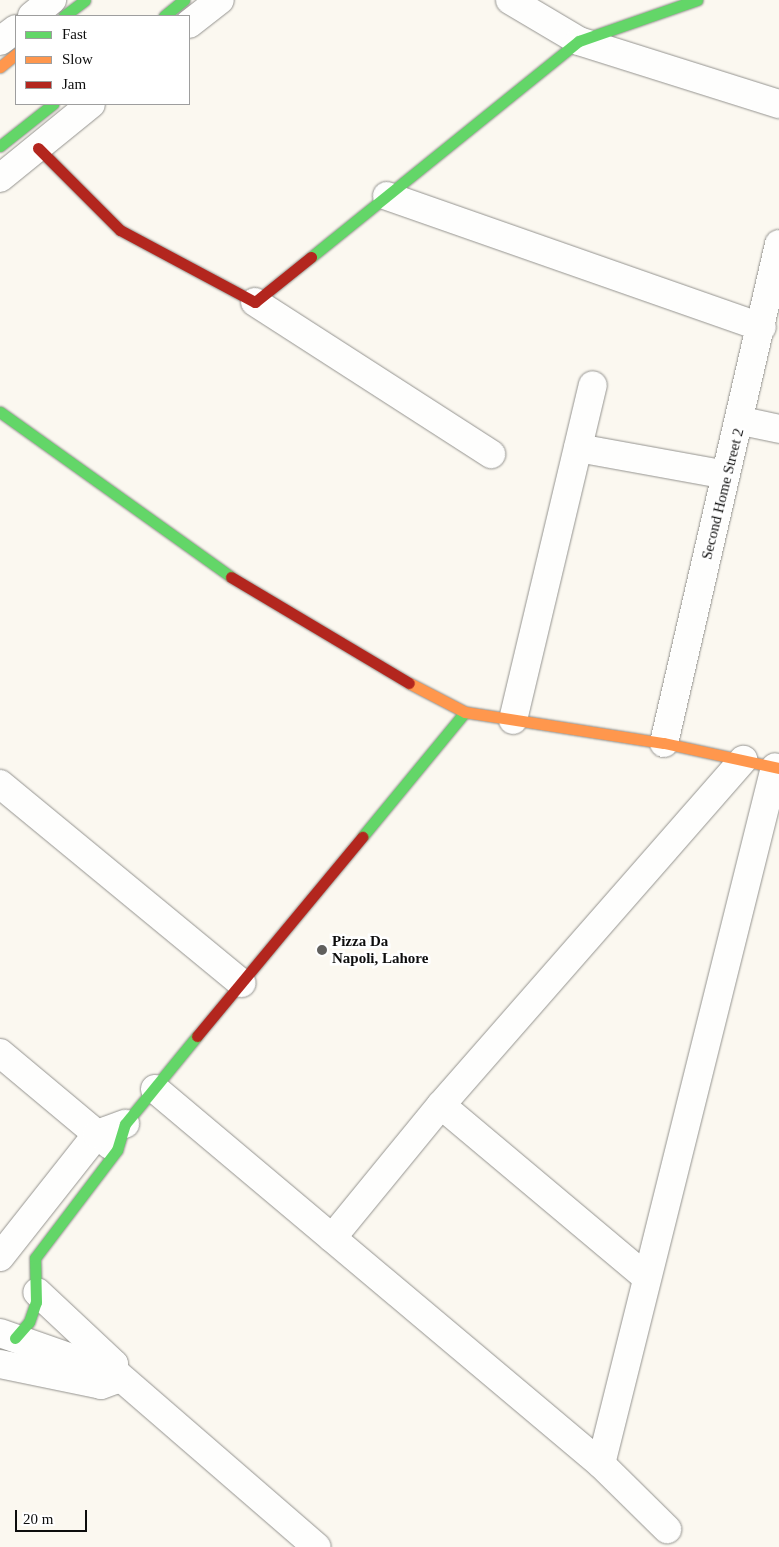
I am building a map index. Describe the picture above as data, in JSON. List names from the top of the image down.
{
  "streets": {
    "street": ["Second Home Street 2"]
  },
  "places": ["Pizza Da Napoli, Lahore"],
  "legend": ["Fast", "Slow", "Jam"],
  "scale_bar": "20 m"
}
